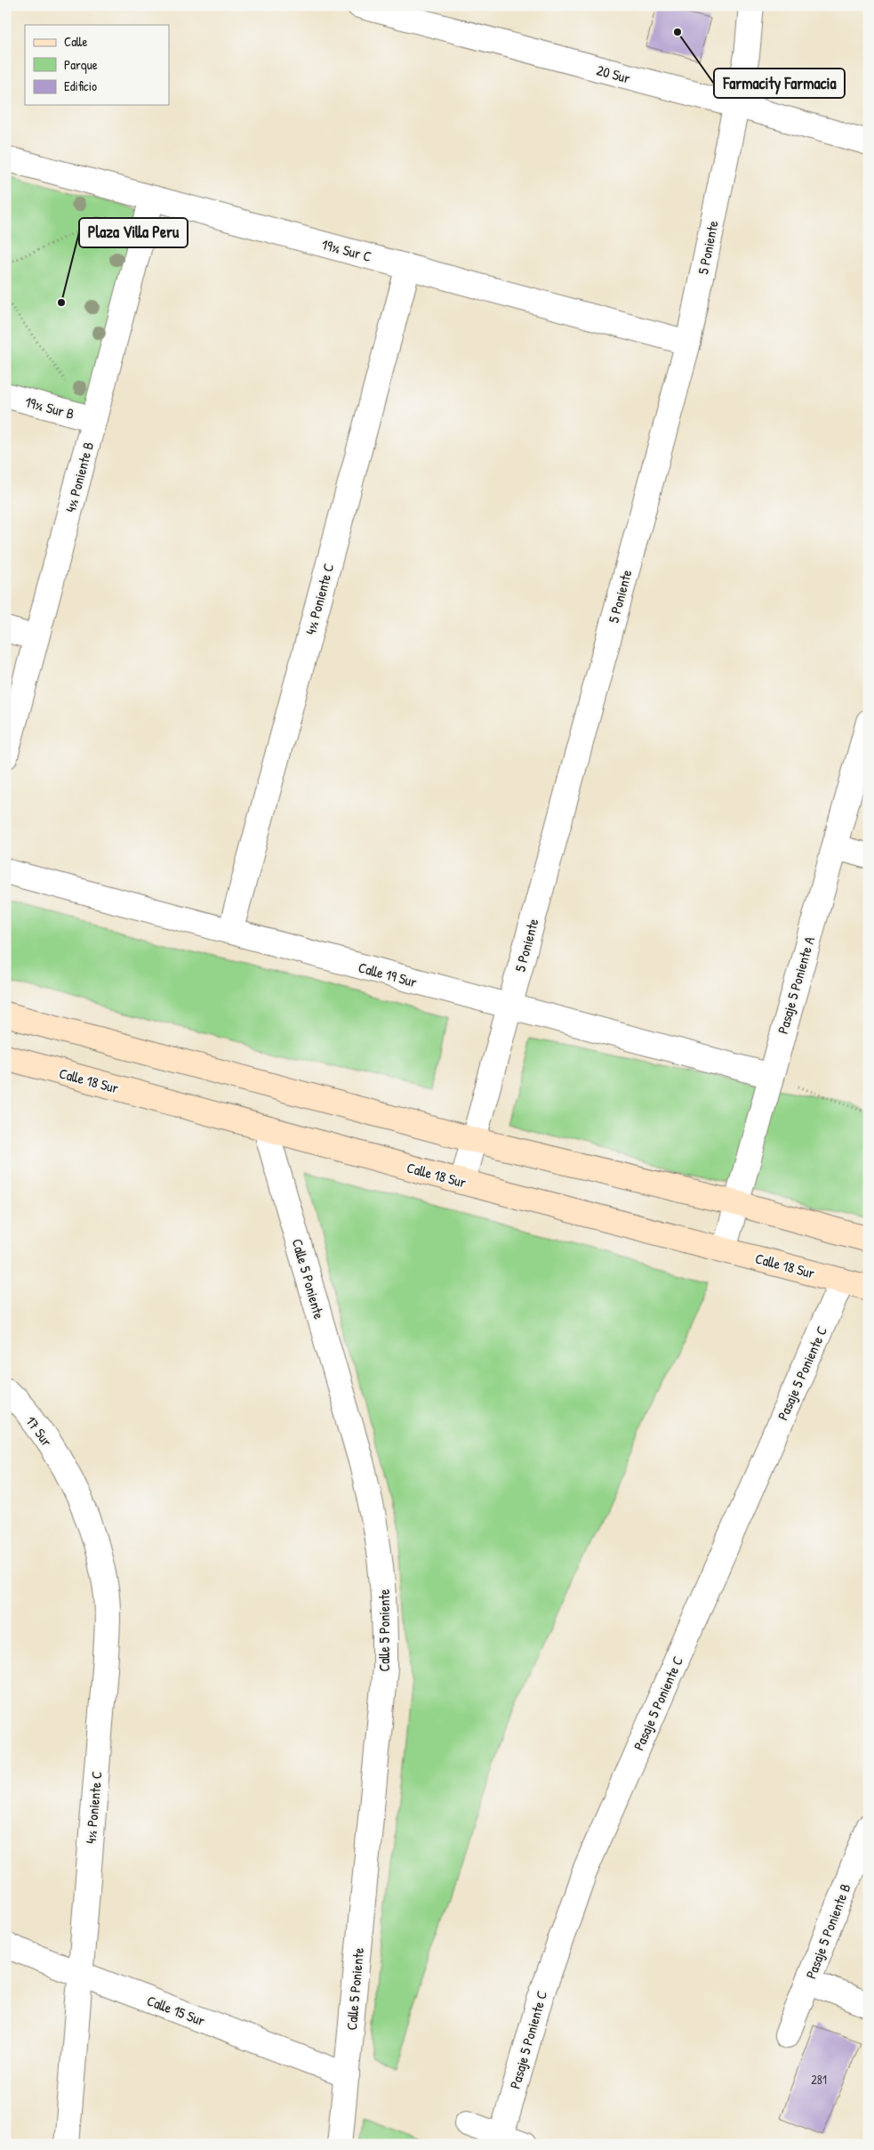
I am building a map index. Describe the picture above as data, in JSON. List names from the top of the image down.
{
  "streets": {
    "main road": ["Calle 18 Sur"],
    "street": [
      "20 Sur",
      "5 Poniente",
      "19½ Sur C",
      "19½ Sur B",
      "4½ Poniente B",
      "4½ Poniente C",
      "Calle 19 Sur",
      "Pasaje 5 Poniente A",
      "Calle 5 Poniente",
      "Pasaje 5 Poniente C",
      "17 Sur",
      "Pasaje 5 Poniente B",
      "Calle 15 Sur"
    ]
  },
  "crossings": [
    ["20 Sur", "5 Poniente"],
    ["5 Poniente", "19½ Sur C"],
    ["5 Poniente", "Calle 19 Sur"],
    ["5 Poniente", "Calle 18 Sur"],
    ["19½ Sur C", "4½ Poniente B"],
    ["19½ Sur C", "4½ Poniente C"],
    ["19½ Sur B", "4½ Poniente B"],
    ["4½ Poniente C", "Calle 19 Sur"],
    ["4½ Poniente C", "17 Sur"],
    ["4½ Poniente C", "Calle 15 Sur"],
    ["Calle 19 Sur", "Pasaje 5 Poniente A"],
    ["Pasaje 5 Poniente A", "Calle 18 Sur"],
    ["Calle 18 Sur", "Calle 5 Poniente"],
    ["Calle 18 Sur", "Pasaje 5 Poniente C"],
    ["Calle 5 Poniente", "Calle 15 Sur"]
  ],
  "places": ["Farmacity Farmacia", "Plaza Villa Peru"],
  "house_numbers": ["281"],
  "legend": ["Calle", "Parque", "Edificio"]
}
